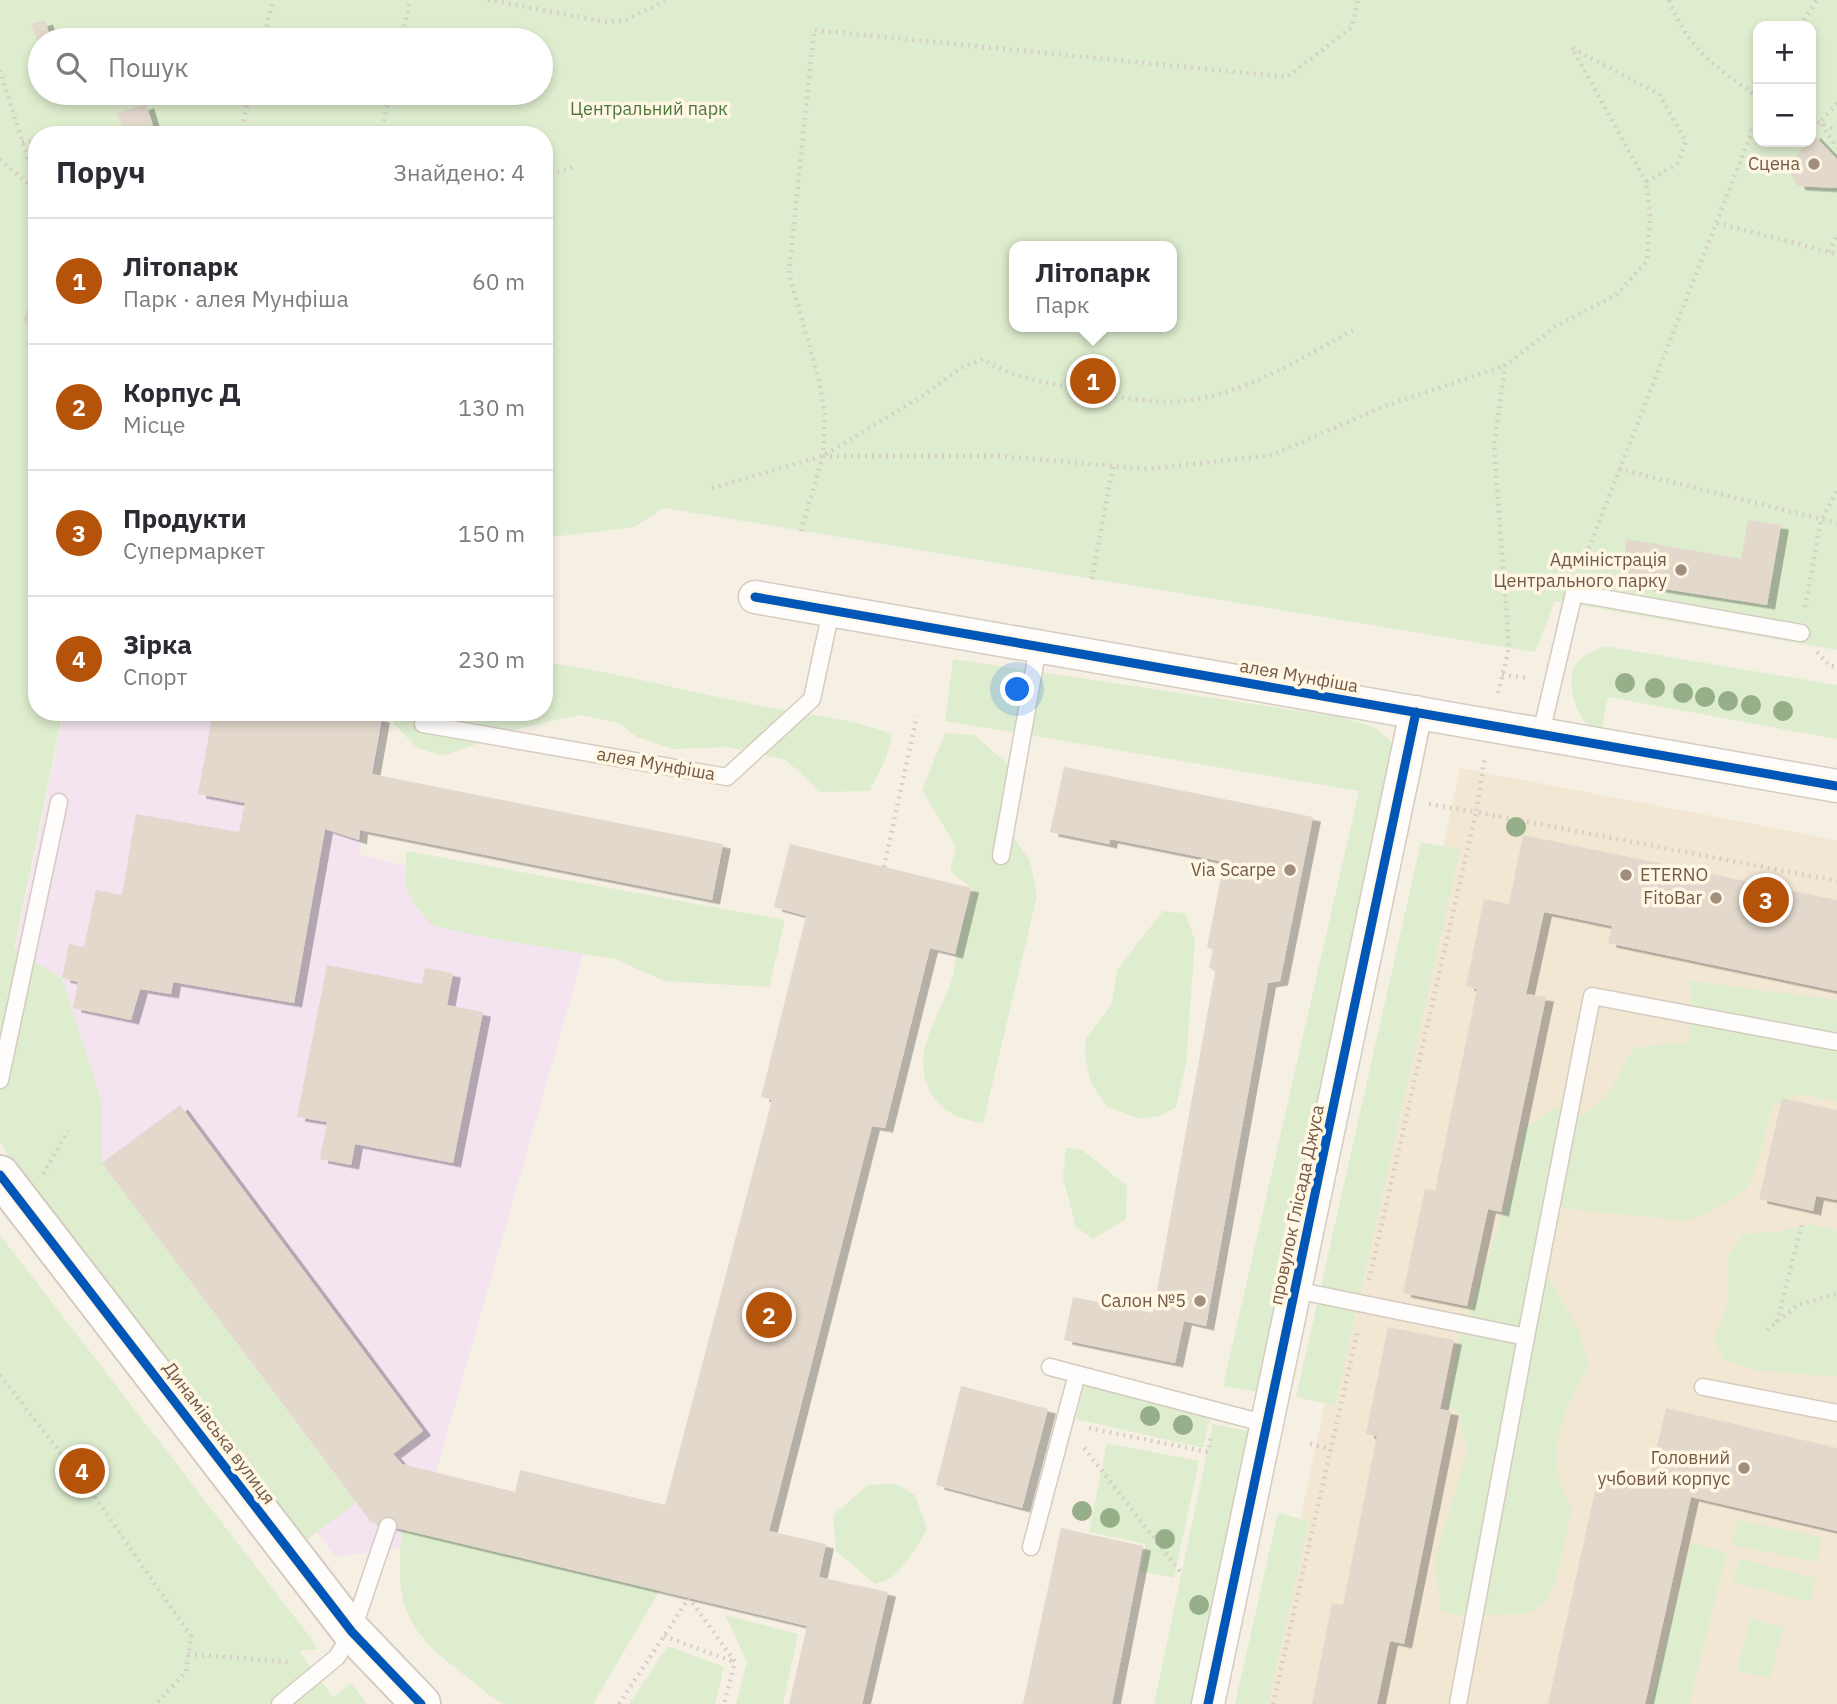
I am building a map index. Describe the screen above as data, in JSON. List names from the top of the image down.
{
  "streets": {
    "street": ["алея Мунфіша", "провулок Глісада Джуса", "Динамівська вулиця"]
  },
  "crossings": [
    ["алея Мунфіша", "провулок Глісада Джуса"]
  ],
  "parks": ["Центральний парк"],
  "places": [
    "Сцена",
    "Адміністрація Центрального парку",
    "Via Scarpe",
    "ETERNO",
    "FitoBar",
    "Салон №5",
    "Головний учбовий корпус"
  ],
  "page": {
    "map_buttons": ["+", "−"],
    "search": "Пошук",
    "heading": ["Поруч", "Знайдено: 4"],
    "list": [
      {
        "mark": "1",
        "name": "Літопарк",
        "note": "Парк · алея Мунфіша",
        "value": "60 m"
      },
      {
        "mark": "2",
        "name": "Корпус Д",
        "note": "Місце",
        "value": "130 m"
      },
      {
        "mark": "3",
        "name": "Продукти",
        "note": "Супермаркет",
        "value": "150 m"
      },
      {
        "mark": "4",
        "name": "Зірка",
        "note": "Спорт",
        "value": "230 m"
      }
    ],
    "popup": ["Літопарк", "Парк"],
    "pins": [
      "1",
      "3",
      "2",
      "4"
    ]
  }
}
